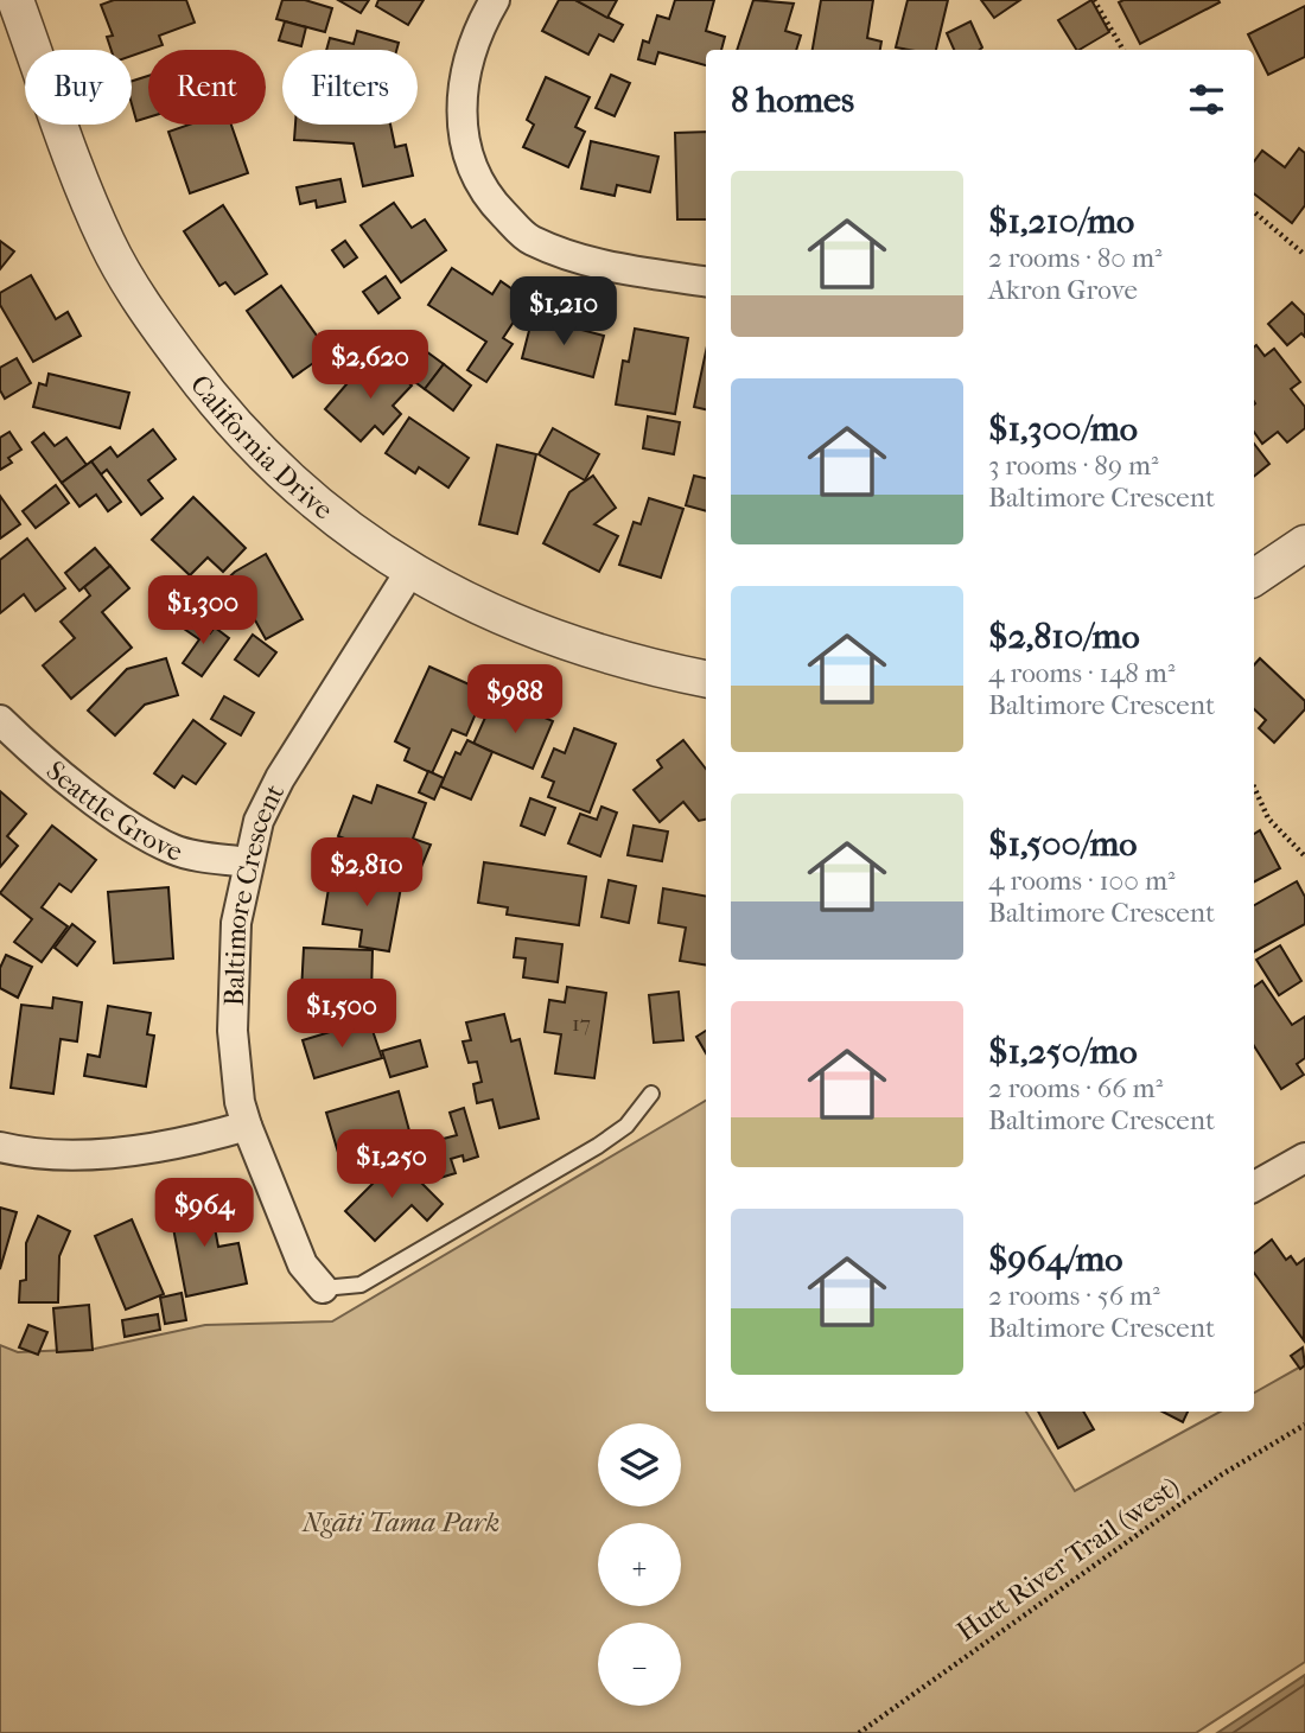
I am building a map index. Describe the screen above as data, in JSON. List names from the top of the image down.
{
  "streets": {
    "street": ["California Drive", "Seattle Grove", "Baltimore Crescent"],
    "path": ["Hutt River Trail (west)"]
  },
  "crossings": [
    ["California Drive", "Baltimore Crescent"],
    ["Seattle Grove", "Baltimore Crescent"]
  ],
  "parks": ["Ngāti Tama Park"],
  "house_numbers": ["17"],
  "page": {
    "chip": ["Buy", "Rent", "Filters"],
    "heading": "8 homes",
    "list": [
      {
        "name": "$1,210/mo",
        "note": "2 rooms · 80 m² · Akron Grove"
      },
      {
        "name": "$1,300/mo",
        "note": "3 rooms · 89 m² · Baltimore Crescent"
      },
      {
        "name": "$2,810/mo",
        "note": "4 rooms · 148 m² · Baltimore Crescent"
      },
      {
        "name": "$1,500/mo",
        "note": "4 rooms · 100 m² · Baltimore Crescent"
      },
      {
        "name": "$1,250/mo",
        "note": "2 rooms · 66 m² · Baltimore Crescent"
      },
      {
        "name": "$964/mo",
        "note": "2 rooms · 56 m² · Baltimore Crescent"
      }
    ],
    "price": [
      "$1,210",
      "$2,620",
      "$1,300",
      "$988",
      "$2,810",
      "$1,500",
      "$1,250",
      "$964"
    ],
    "map_buttons": ["+", "−"]
  }
}
